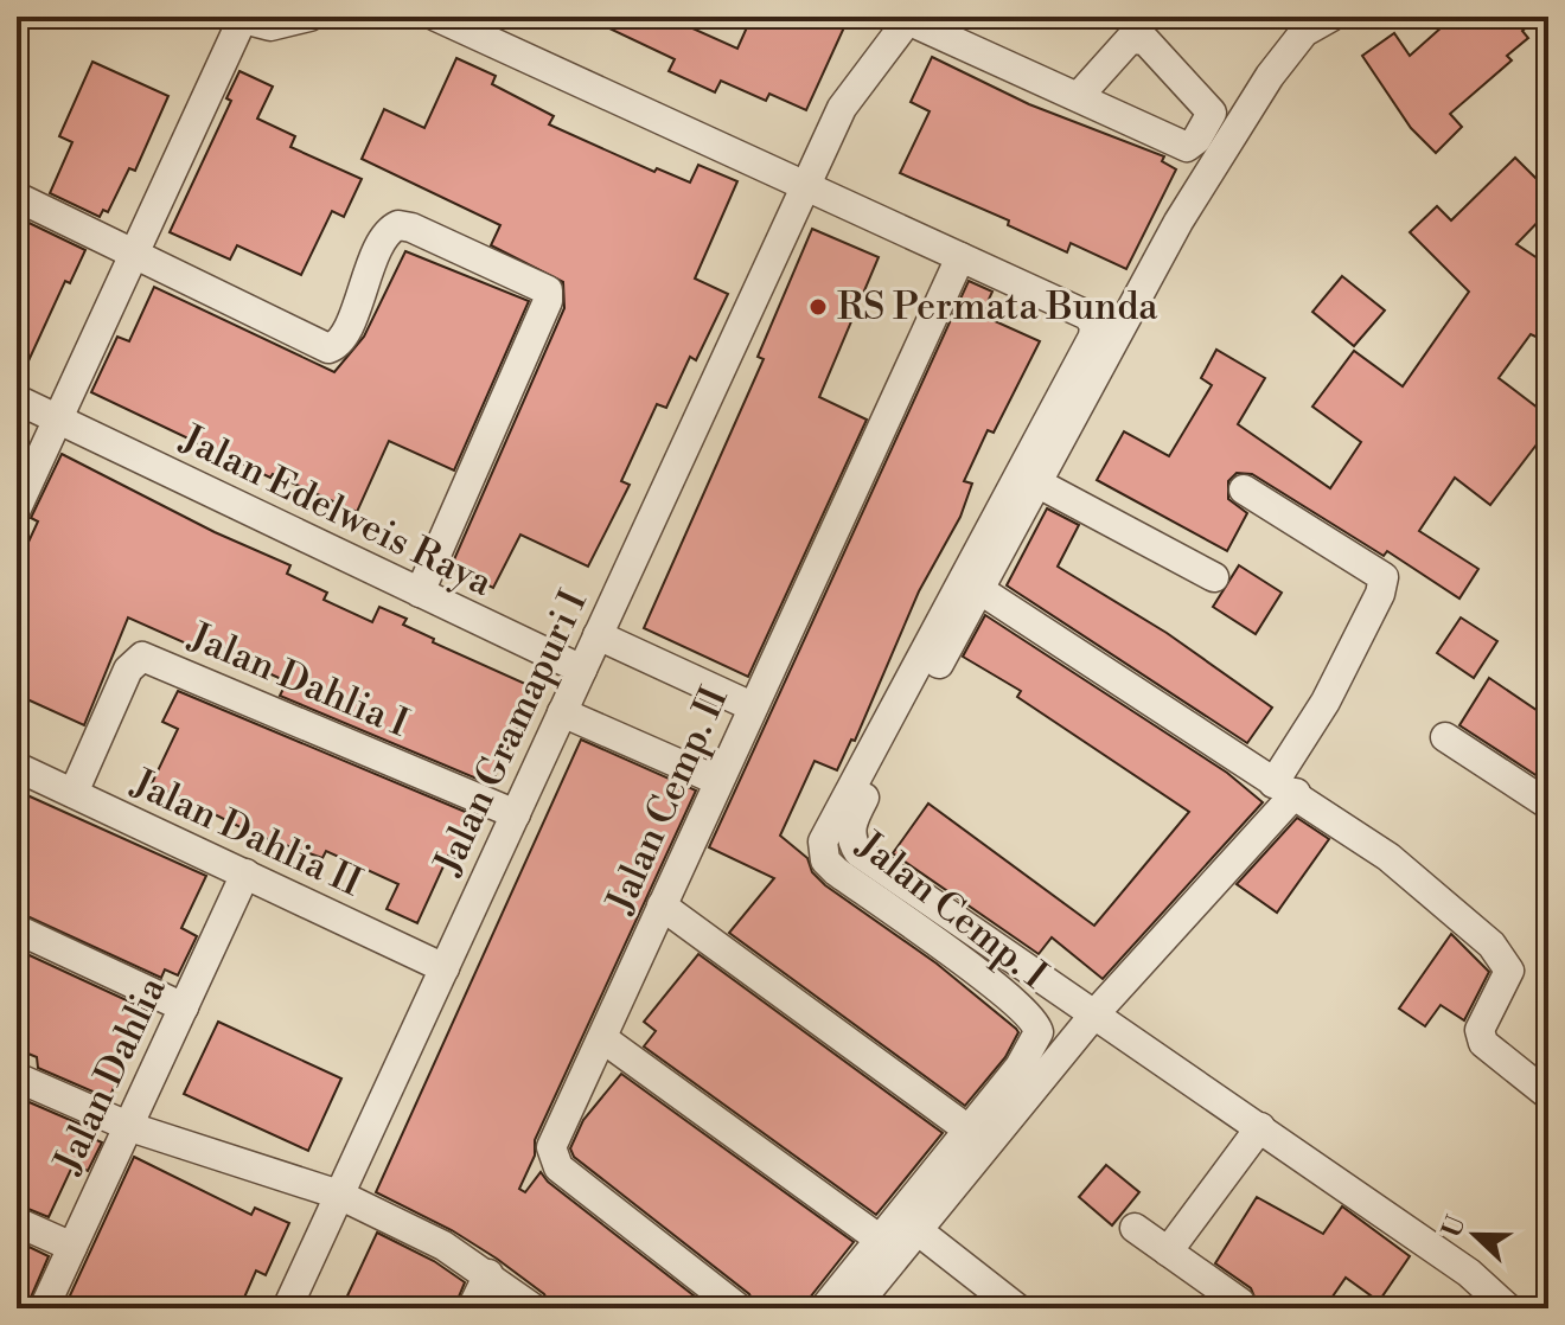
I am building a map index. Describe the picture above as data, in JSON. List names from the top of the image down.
{
  "streets": {
    "street": [
      "Jalan Edelweis Raya",
      "Jalan Dahlia I",
      "Jalan Gramapuri I",
      "Jalan Cemp. II",
      "Jalan Dahlia II",
      "Jalan Cemp. I",
      "Jalan Dahlia"
    ]
  },
  "crossings": [
    ["Jalan Edelweis Raya", "Jalan Gramapuri I"],
    ["Jalan Dahlia I", "Jalan Gramapuri I"],
    ["Jalan Dahlia I", "Jalan Dahlia II"],
    ["Jalan Gramapuri I", "Jalan Dahlia II"],
    ["Jalan Cemp. II", "Jalan Cemp. I"],
    ["Jalan Dahlia II", "Jalan Dahlia"]
  ],
  "places": ["RS Permata Bunda"],
  "north": "left"
}
